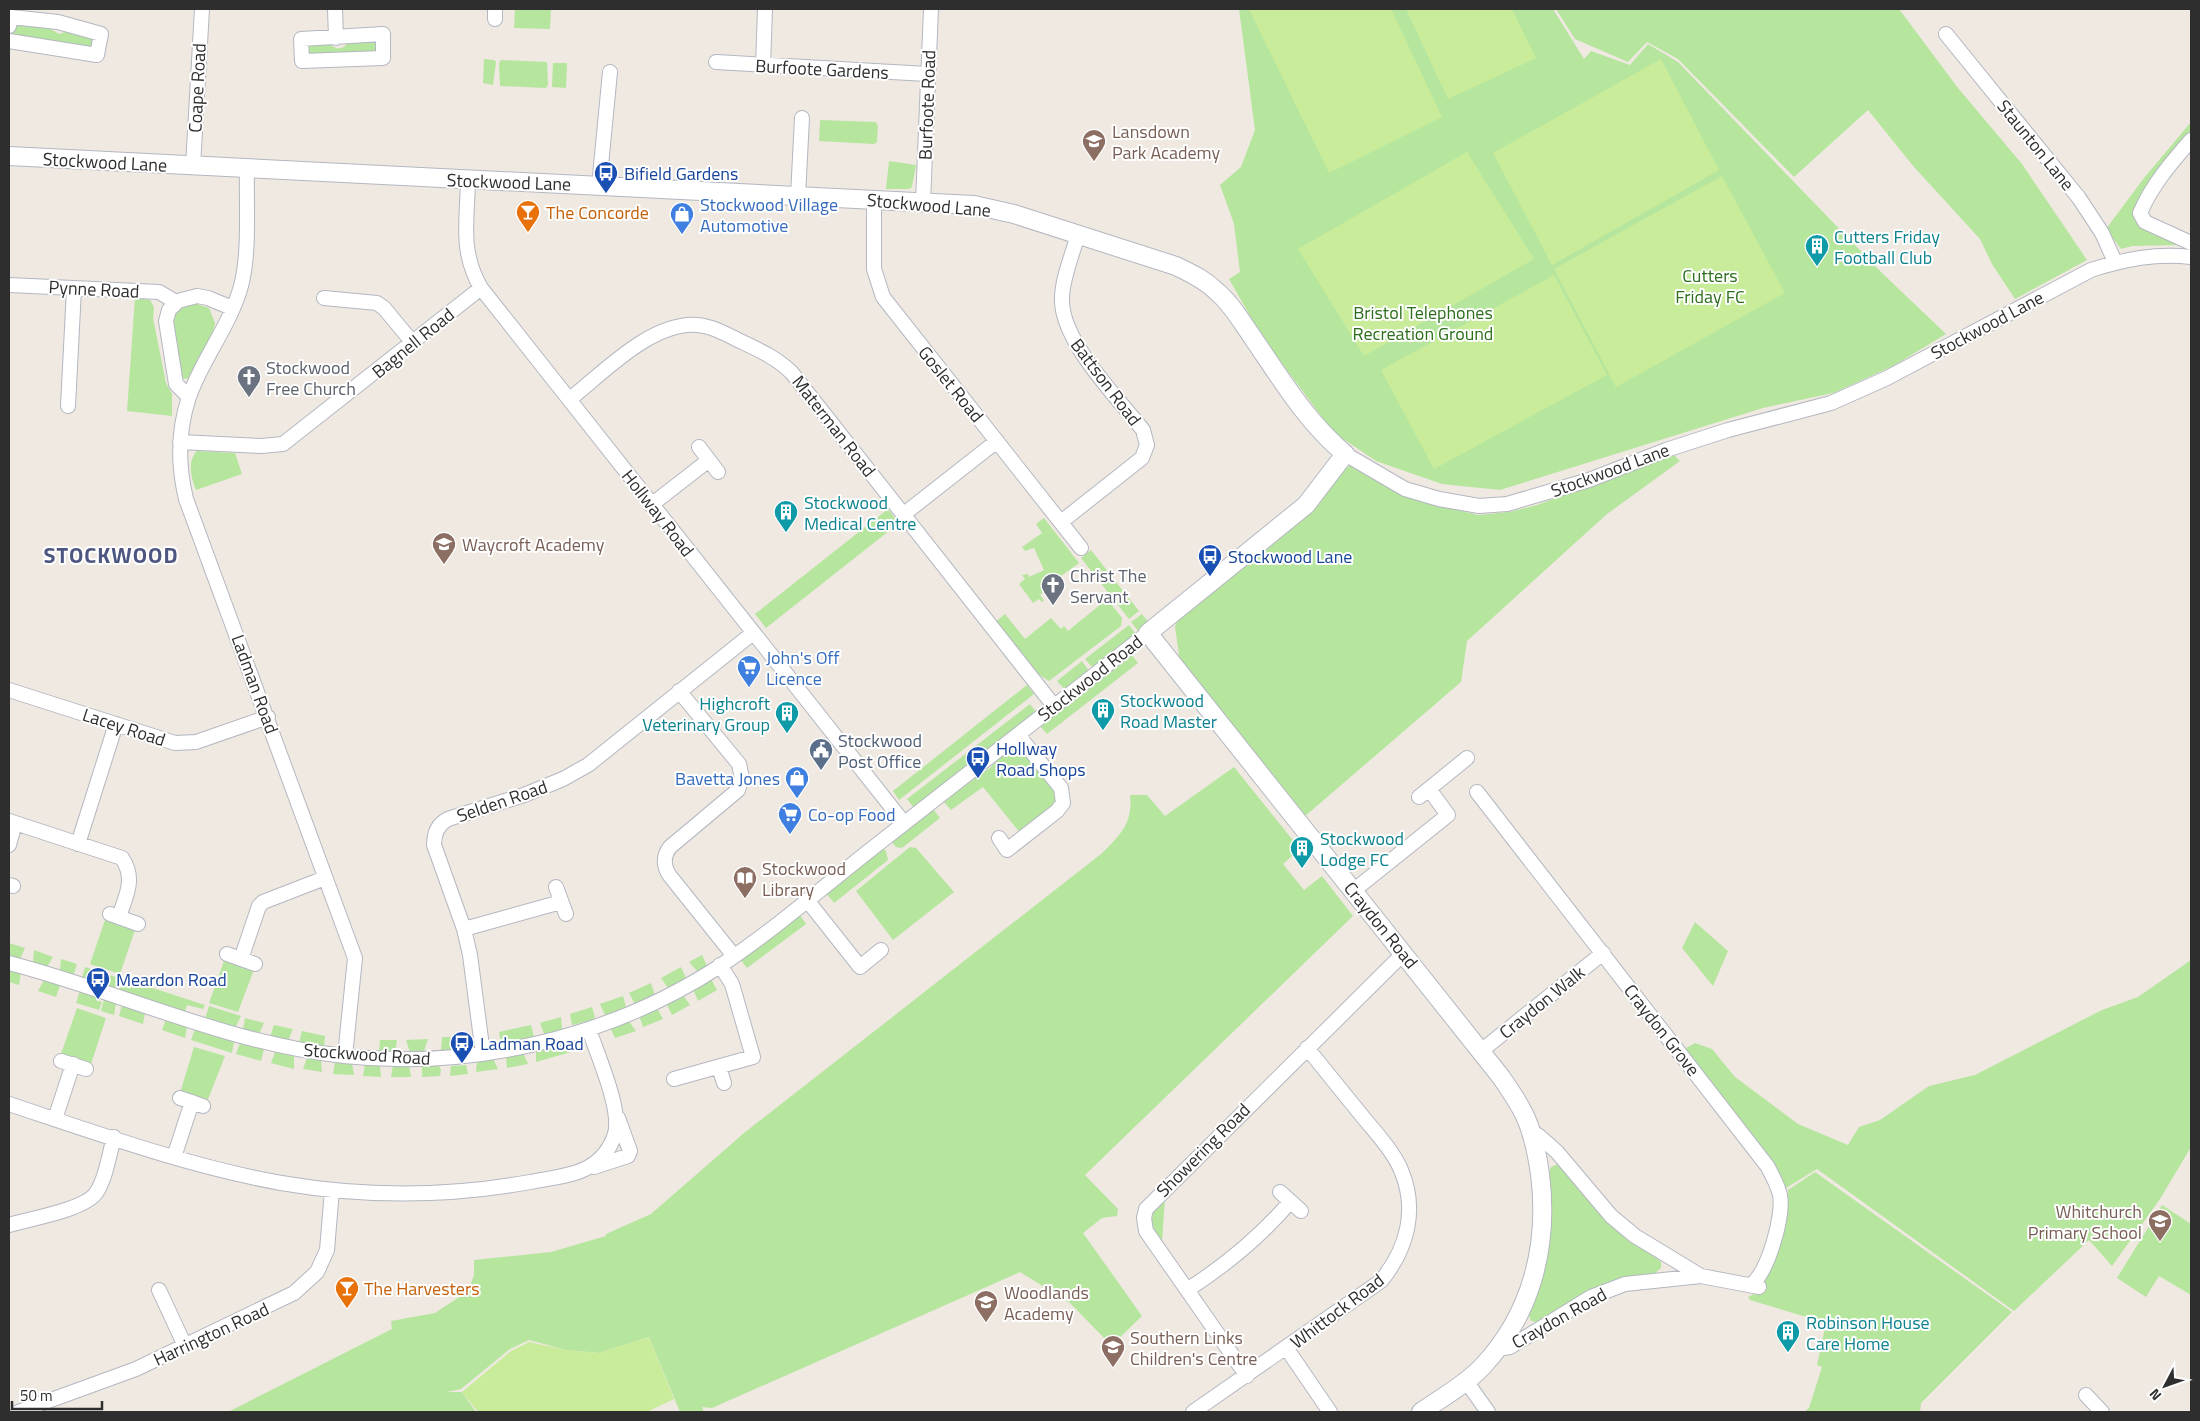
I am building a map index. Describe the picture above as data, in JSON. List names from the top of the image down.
{
  "streets": {
    "street": [
      "Burfoote Gardens",
      "Coape Road",
      "Burfoote Road",
      "Staunton Lane",
      "Stockwood Lane",
      "Pynne Road",
      "Bagnell Road",
      "Battson Road",
      "Goslet Road",
      "Materman Road",
      "Hollway Road",
      "Stockwood Road",
      "Ladman Road",
      "Lacey Road",
      "Selden Road",
      "Craydon Road",
      "Craydon Walk",
      "Craydon Grove",
      "Showering Road",
      "Whittock Road",
      "Harrington Road"
    ]
  },
  "crossings": [
    ["Burfoote Gardens", "Burfoote Road"],
    ["Coape Road", "Stockwood Lane"],
    ["Burfoote Road", "Stockwood Lane"],
    ["Staunton Lane", "Stockwood Lane"],
    ["Stockwood Lane", "Battson Road"],
    ["Stockwood Lane", "Goslet Road"],
    ["Stockwood Lane", "Hollway Road"],
    ["Stockwood Lane", "Stockwood Road"],
    ["Stockwood Lane", "Ladman Road"],
    ["Bagnell Road", "Hollway Road"],
    ["Bagnell Road", "Ladman Road"],
    ["Battson Road", "Goslet Road"],
    ["Materman Road", "Hollway Road"],
    ["Materman Road", "Stockwood Road"],
    ["Hollway Road", "Stockwood Road"],
    ["Hollway Road", "Selden Road"],
    ["Stockwood Road", "Ladman Road"],
    ["Stockwood Road", "Selden Road"],
    ["Stockwood Road", "Craydon Road"],
    ["Ladman Road", "Lacey Road"],
    ["Craydon Road", "Craydon Walk"],
    ["Craydon Road", "Craydon Grove"],
    ["Craydon Road", "Showering Road"],
    ["Craydon Walk", "Craydon Grove"],
    ["Showering Road", "Whittock Road"]
  ],
  "districts": ["STOCKWOOD"],
  "parks": ["Cutters Friday FC", "Bristol Telephones Recreation Ground"],
  "places": {
    "school or university": [
      "Lansdown Park Academy",
      "Waycroft Academy",
      "Whitchurch Primary School",
      "Woodlands Academy",
      "Southern Links Children's Centre"
    ],
    "bus stop": [
      "Bifield Gardens",
      "Stockwood Lane",
      "Hollway Road Shops",
      "Meardon Road",
      "Ladman Road"
    ],
    "bar": ["The Concorde", "The Harvesters"],
    "shop": ["Stockwood Village Automotive", "Bavetta Jones"],
    "building": [
      "Cutters Friday Football Club",
      "Stockwood Medical Centre",
      "Stockwood Road Master",
      "Highcroft Veterinary Group",
      "Stockwood Lodge FC",
      "Robinson House Care Home"
    ],
    "church": ["Stockwood Free Church", "Christ The Servant"],
    "supermarket": ["John's Off Licence", "Co-op Food"],
    "public building": ["Stockwood Post Office"],
    "library": ["Stockwood Library"]
  },
  "scale_bar": "50 m",
  "north": "bottom left"
}
